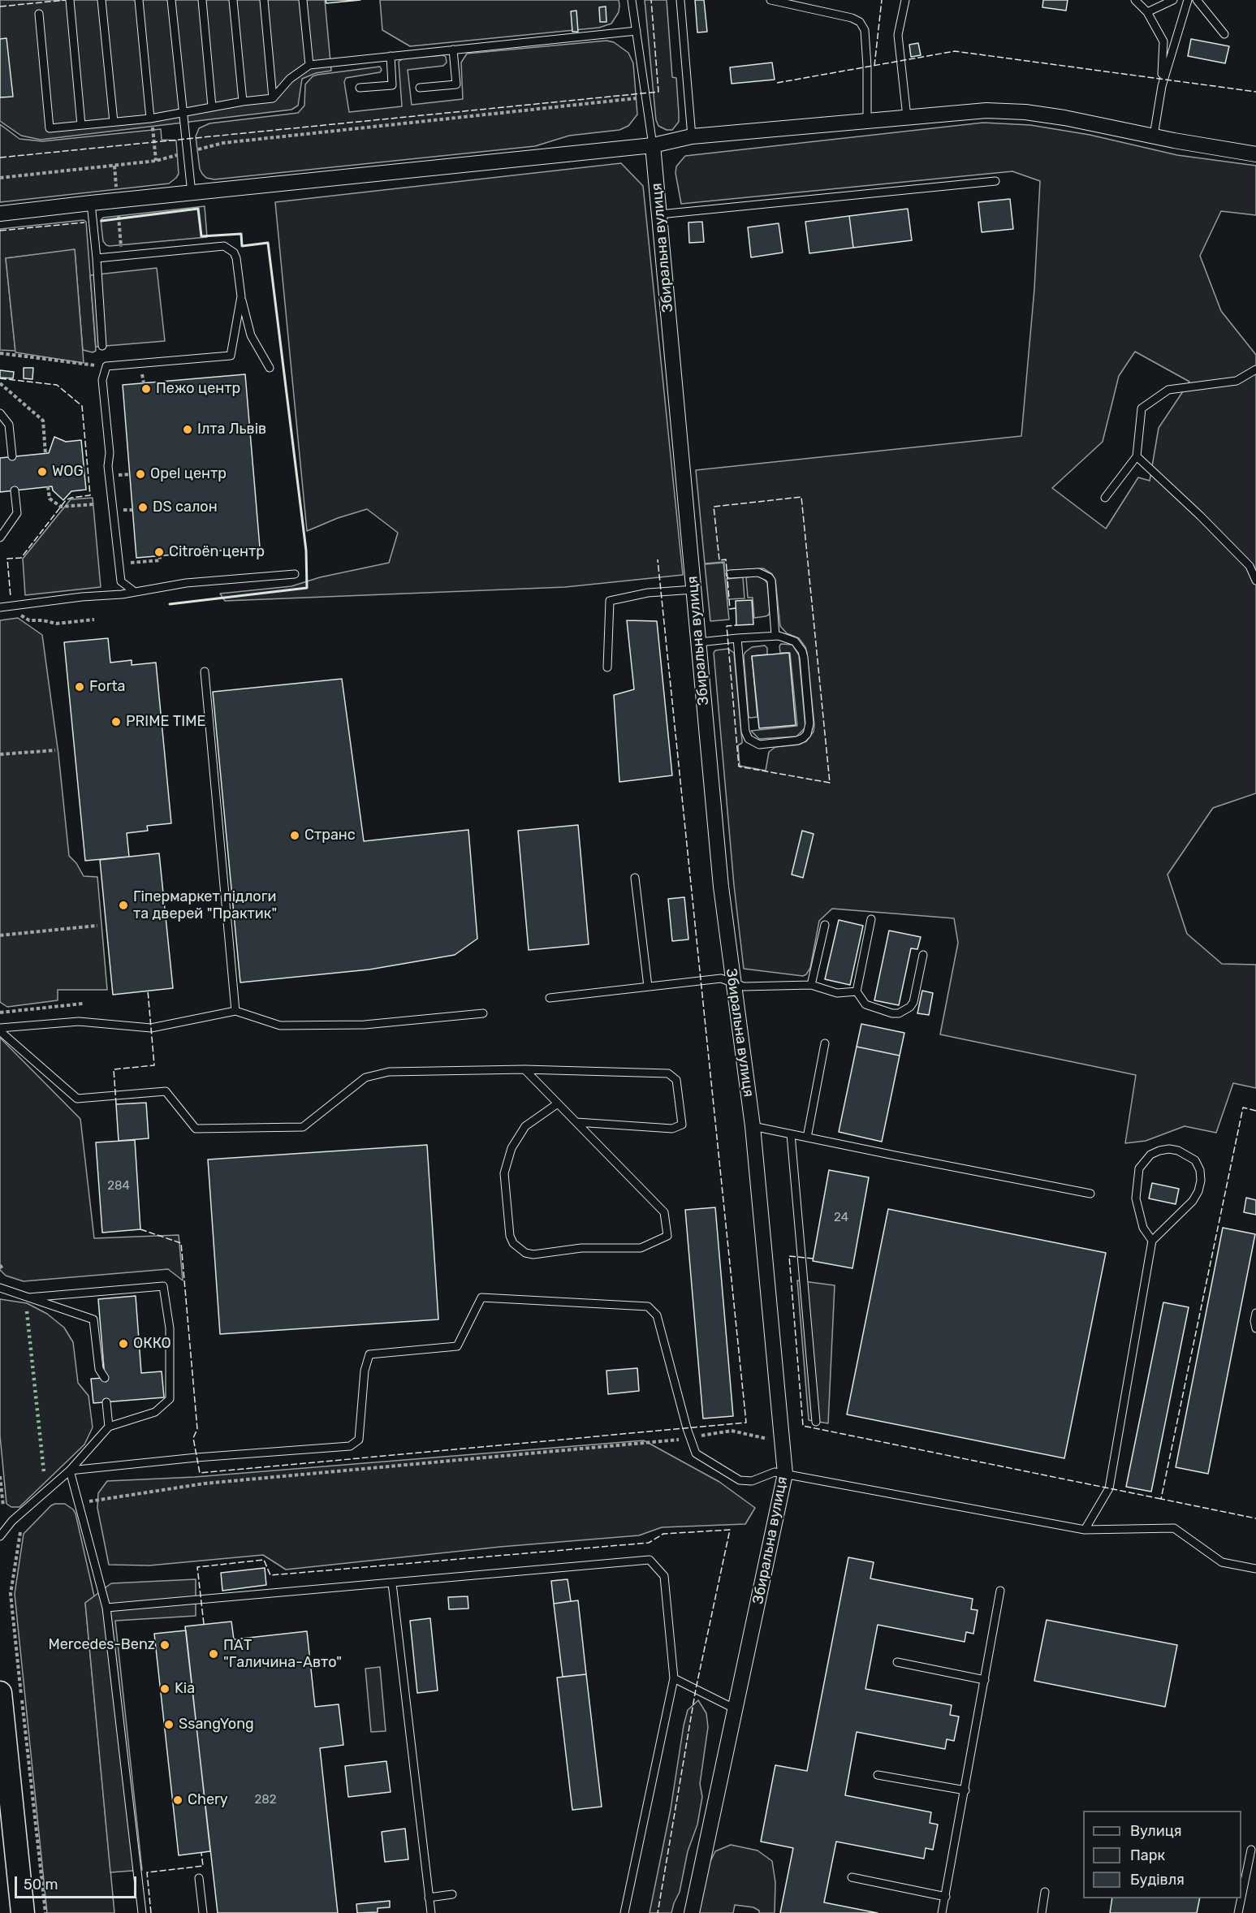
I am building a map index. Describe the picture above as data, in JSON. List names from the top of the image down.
{
  "streets": {
    "street": ["Збиральна вулиця"]
  },
  "places": [
    "Пежо центр",
    "Ілта Львів",
    "WOG",
    "Opel центр",
    "DS салон",
    "Citroën центр",
    "Forta",
    "PRIME TIME",
    "Странс",
    "Гіпермаркет підлоги та дверей \"Практик\"",
    "ОККО",
    "Mercedes-Benz",
    "ПАТ \"Галичина-Авто\"",
    "Kia",
    "SsangYong",
    "Chery"
  ],
  "house_numbers": ["284", "24", "282"],
  "legend": ["Вулиця", "Парк", "Будівля"],
  "scale_bar": "50 m"
}
